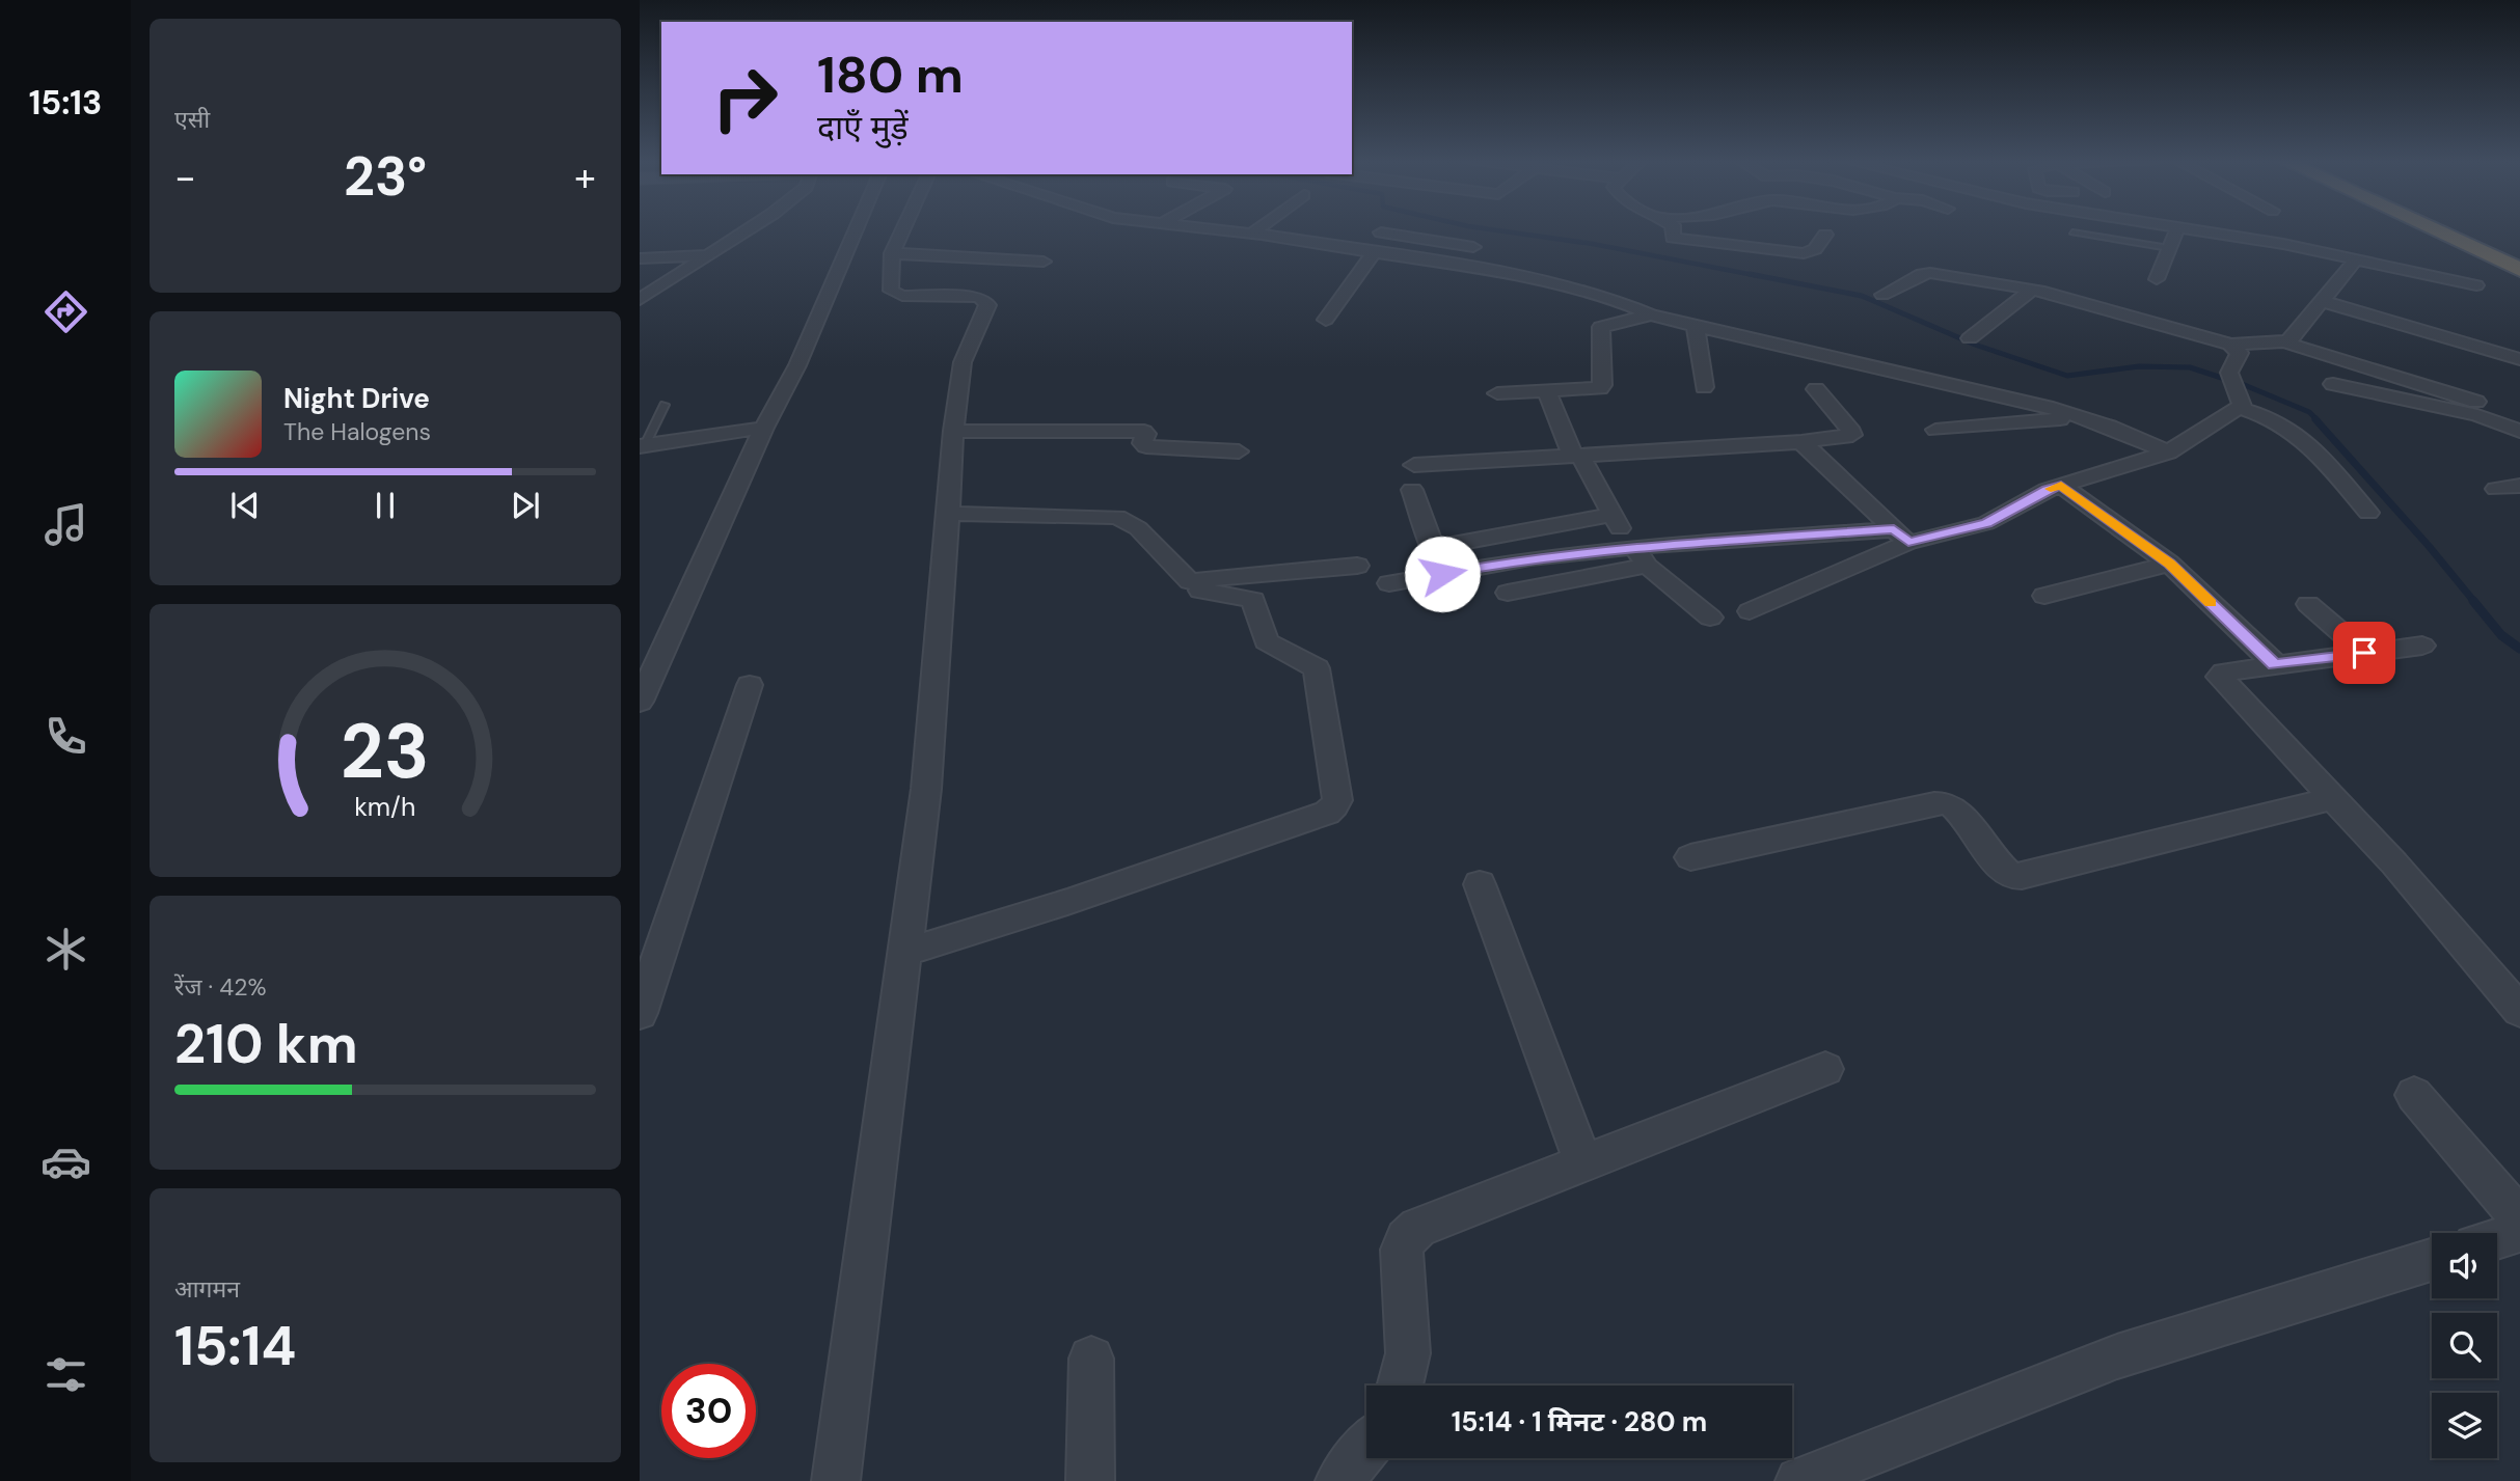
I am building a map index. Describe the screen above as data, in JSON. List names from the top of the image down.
{
  "page": {
    "tabs": "15:13",
    "tile": [
      "एसी",
      ["रेंज · 42%", "210 km"],
      ["आगमन", "15:14"]
    ],
    "turn": ["180 m", "दाएँ मुड़ें"],
    "heat": ["−", "23°", "+"],
    "song": ["Night Drive", "The Halogens"],
    "limit": "30",
    "trip": "15:14 · 1 मिनट · 280 m",
    "gauge": ["23", "km/h"]
  }
}
